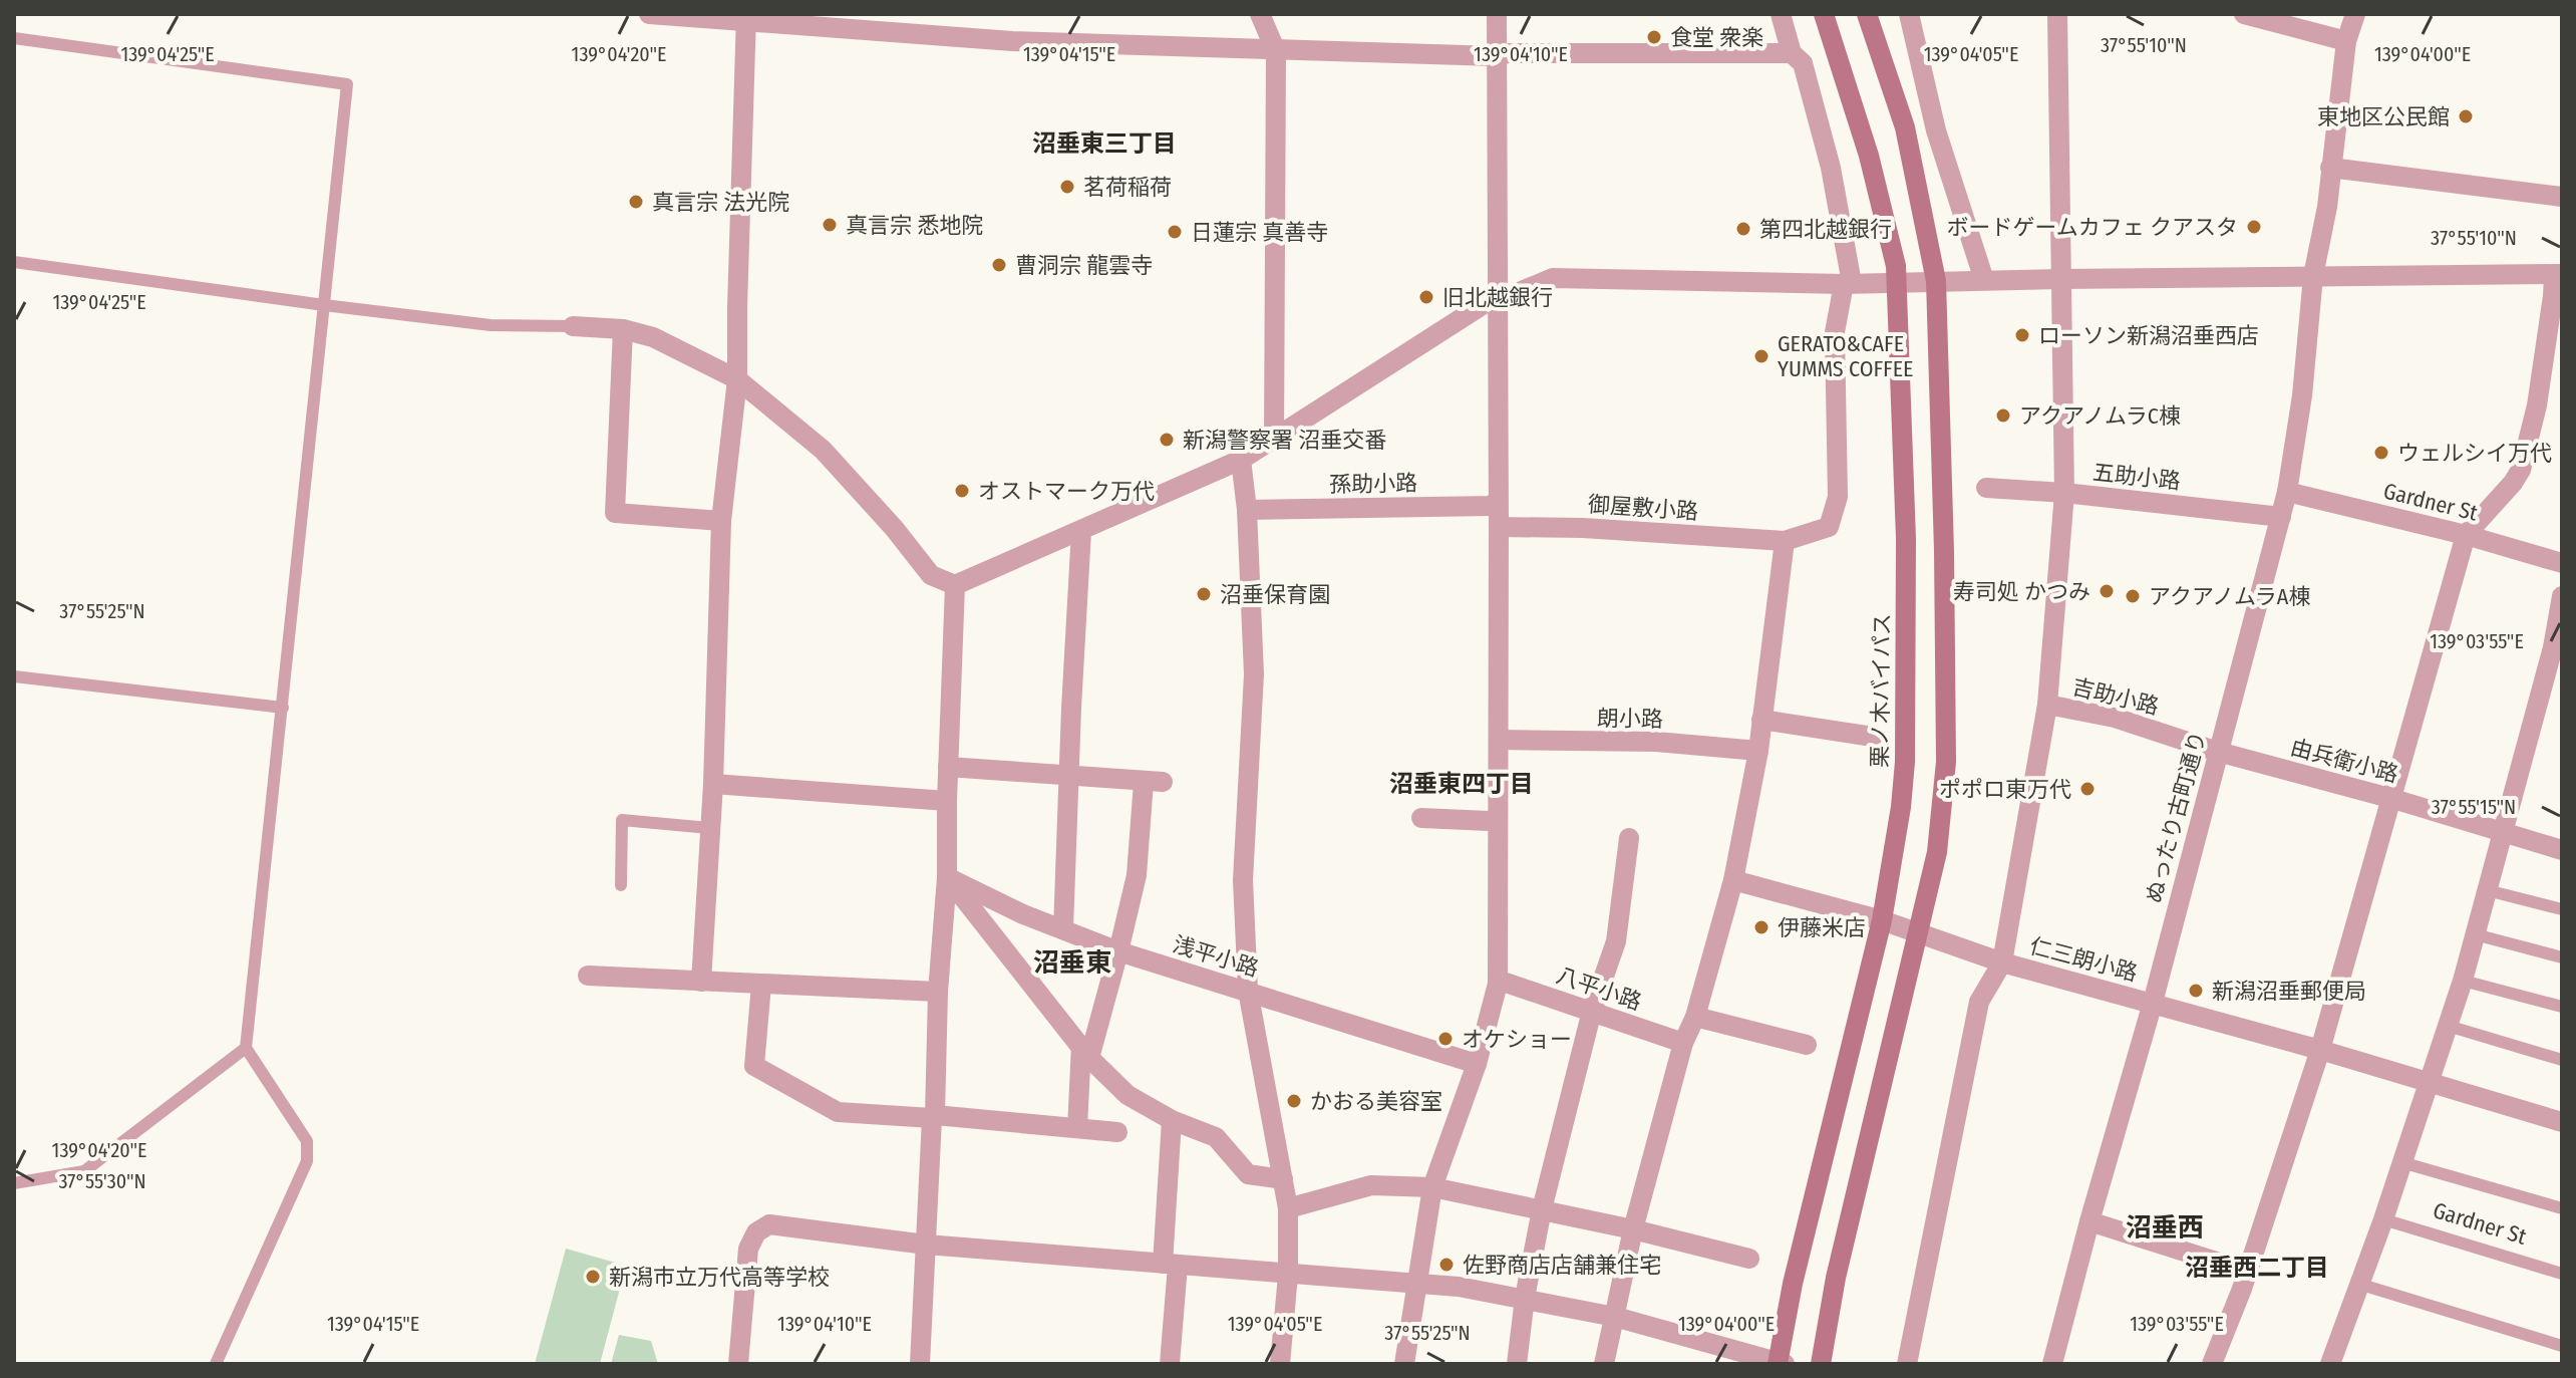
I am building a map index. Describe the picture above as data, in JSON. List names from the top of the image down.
{
  "streets": {
    "main road": ["栗ノ木バイパス"],
    "street": [
      "五助小路",
      "孫助小路",
      "Gardner St",
      "御屋敷小路",
      "吉助小路",
      "朗小路",
      "由兵衛小路",
      "ぬったり古町通り",
      "浅平小路",
      "仁三朗小路",
      "八平小路"
    ]
  },
  "crossings": [
    ["五助小路", "ぬったり古町通り"],
    ["Gardner St", "ぬったり古町通り"],
    ["栗ノ木バイパス", "仁三朗小路"],
    ["吉助小路", "由兵衛小路"],
    ["吉助小路", "ぬったり古町通り"],
    ["由兵衛小路", "ぬったり古町通り"],
    ["ぬったり古町通り", "仁三朗小路"]
  ],
  "districts": [
    "沼垂東三丁目",
    "沼垂東四丁目",
    "沼垂東",
    "沼垂西",
    "沼垂西二丁目"
  ],
  "places": [
    "食堂 衆楽",
    "東地区公民館",
    "茗荷稲荷",
    "真言宗 法光院",
    "真言宗 悉地院",
    "ボードゲームカフェ クアスタ",
    "第四北越銀行",
    "日蓮宗 真善寺",
    "曹洞宗 龍雲寺",
    "旧北越銀行",
    "ローソン新潟沼垂西店",
    "GERATO&CAFE YUMMS COFFEE",
    "アクアノムラC棟",
    "新潟警察署 沼垂交番",
    "ウェルシイ万代",
    "オストマーク万代",
    "寿司処 かつみ",
    "沼垂保育園",
    "アクアノムラA棟",
    "ポポロ東万代",
    "伊藤米店",
    "新潟沼垂郵便局",
    "オケショー",
    "かおる美容室",
    "佐野商店店舗兼住宅",
    "新潟市立万代高等学校"
  ],
  "coordinates": [
    "37°55'10\"N",
    "139°04'25\"E",
    "139°04'20\"E",
    "139°04'15\"E",
    "139°04'10\"E",
    "139°04'05\"E",
    "139°04'00\"E",
    "37°55'25\"N",
    "139°03'55\"E",
    "37°55'15\"N",
    "37°55'30\"N"
  ]
}
